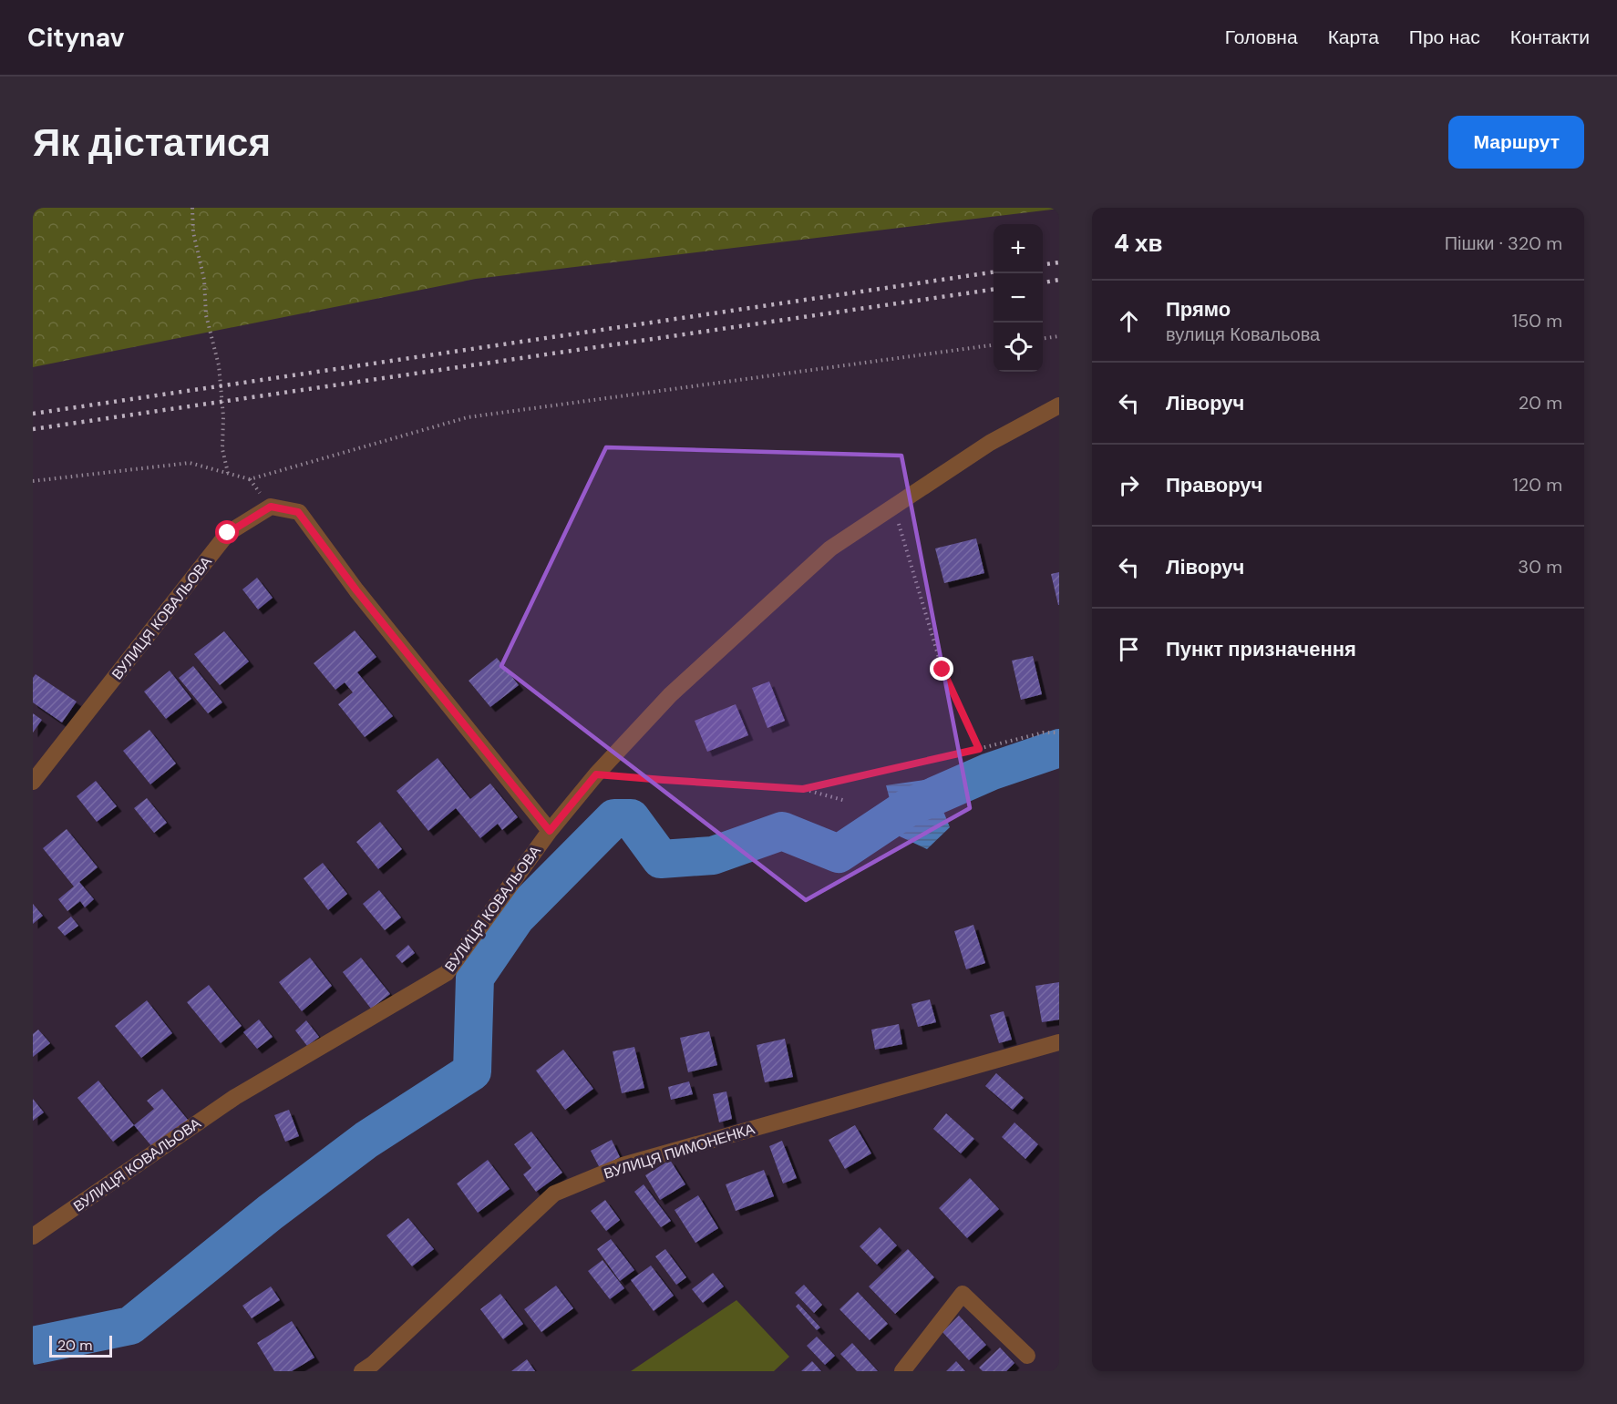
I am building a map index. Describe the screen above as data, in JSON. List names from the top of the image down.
{
  "streets": {
    "street": ["ВУЛИЦЯ КОВАЛЬОВА", "ВУЛИЦЯ ПИМОНЕНКА"]
  },
  "scale_bar": "20 m",
  "page": {
    "header": "Citynav",
    "nav": [
      "Головна",
      "Карта",
      "Про нас",
      "Контакти"
    ],
    "buttons": "Маршрут",
    "title": "Як дістатися",
    "heading": ["4 хв", "Пішки · 320 m"],
    "map_buttons": ["+", "−"],
    "list": [
      ["Прямо", "вулиця Ковальова", "150 m"],
      ["Ліворуч", "20 m"],
      ["Праворуч", "120 m"],
      ["Ліворуч", "30 m"],
      "Пункт призначення"
    ],
    "scale": "20 m"
  }
}
